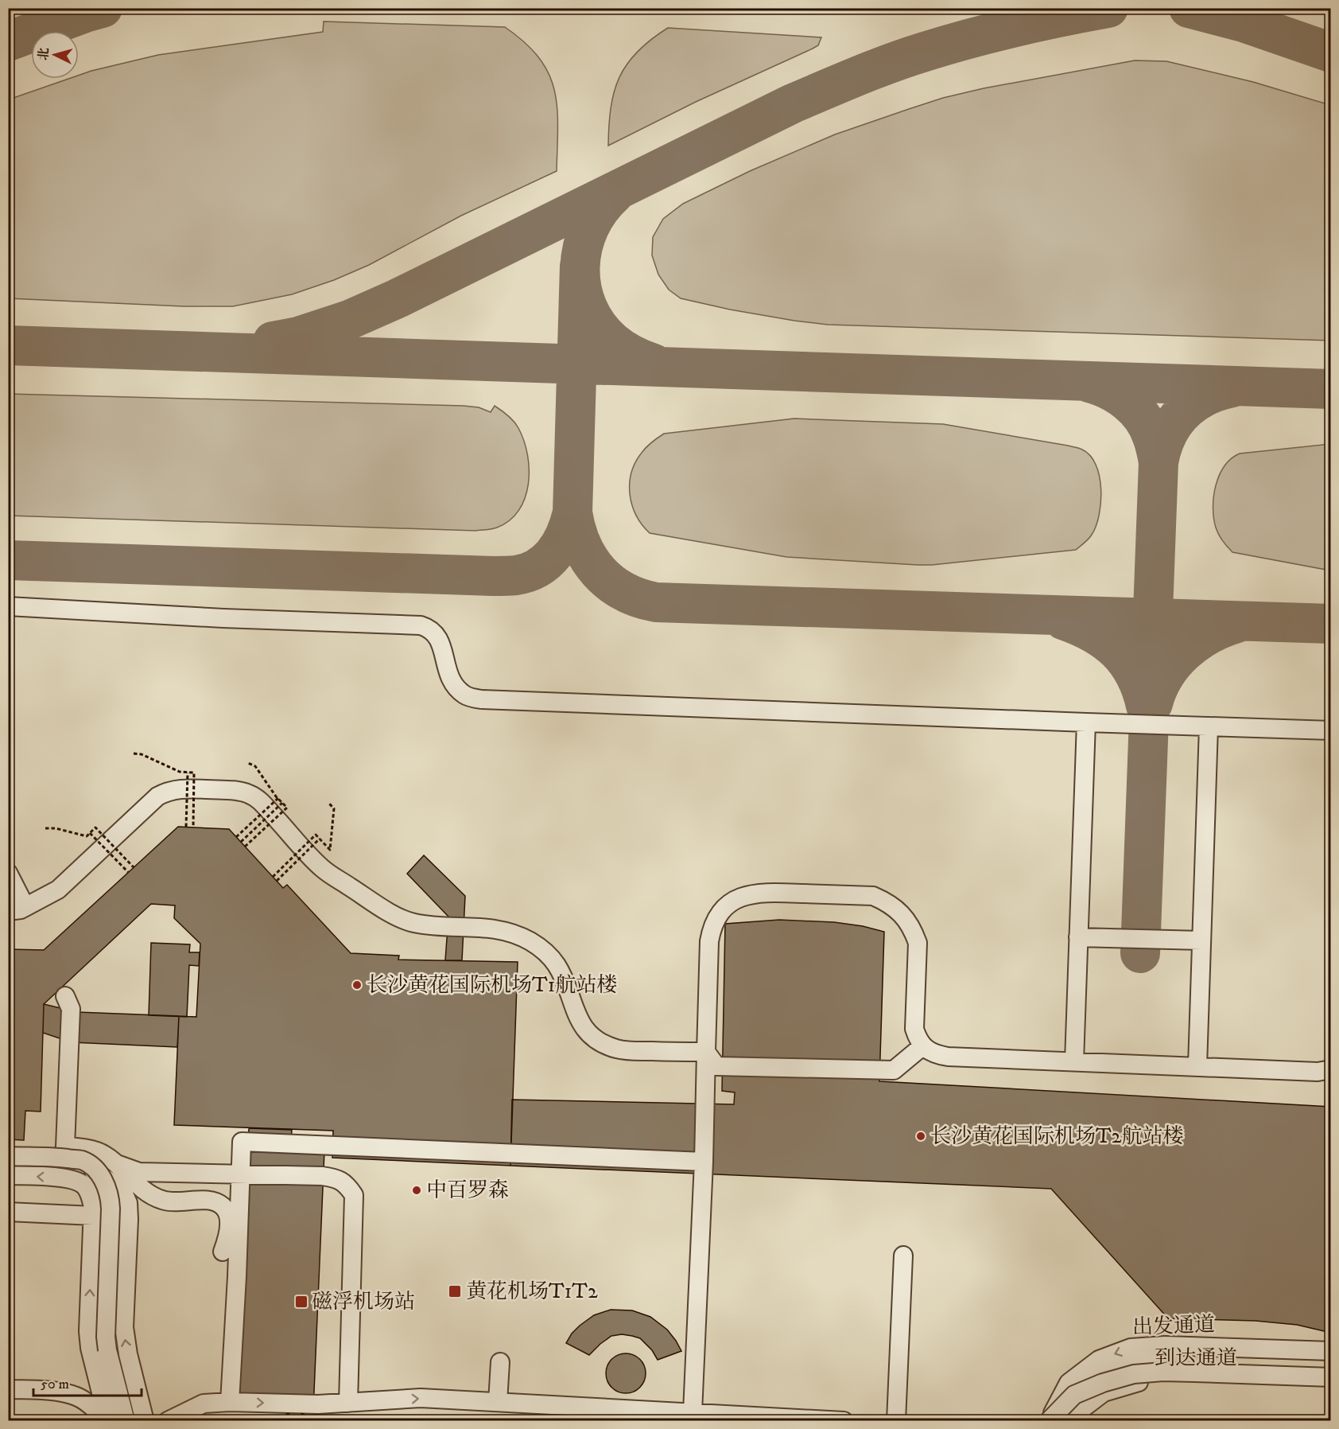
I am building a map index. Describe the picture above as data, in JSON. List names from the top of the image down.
{
  "streets": {
    "street": ["出发通道", "到达通道"]
  },
  "places": {
    "other": ["长沙黄花国际机场T1航站楼", "长沙黄花国际机场T2航站楼", "中百罗森"],
    "transit": ["黄花机场T1T2", "磁浮机场站"]
  },
  "scale_bar": "50 m",
  "north": "left"
}
